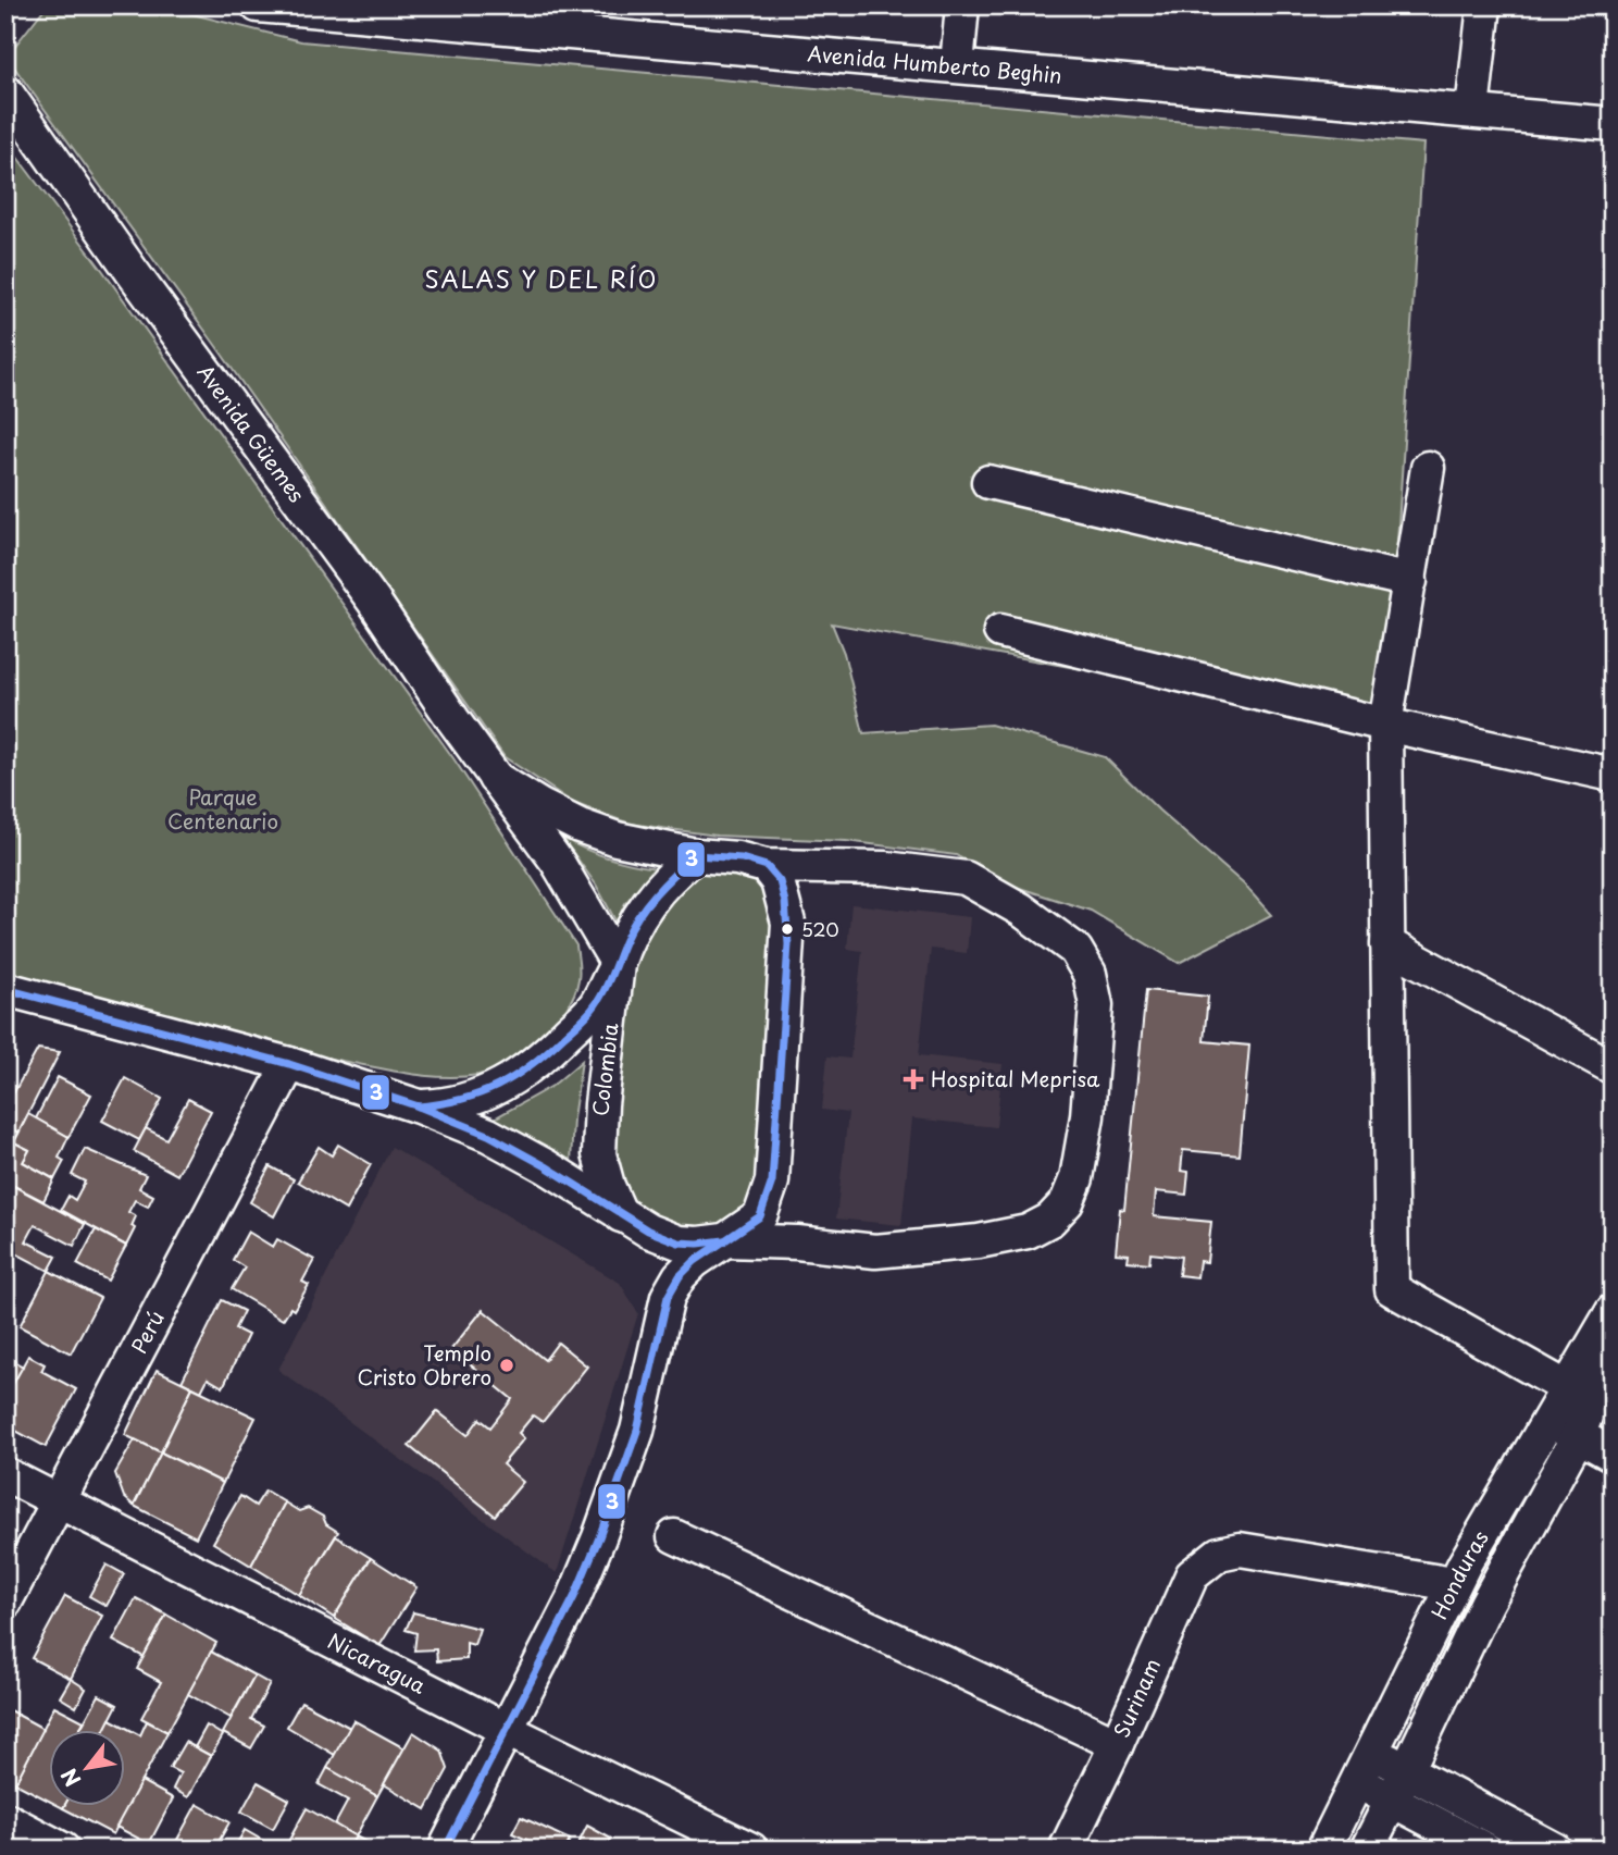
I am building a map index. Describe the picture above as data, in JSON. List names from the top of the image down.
{
  "streets": {
    "street": [
      "Avenida Humberto Beghin",
      "Avenida Güemes",
      "Colombia",
      "Perú",
      "Honduras",
      "Nicaragua",
      "Surinam"
    ]
  },
  "crossings": [
    ["Avenida Güemes", "Colombia"],
    ["Perú", "Nicaragua"],
    ["Honduras", "Surinam"]
  ],
  "districts": ["SALAS Y DEL RÍO"],
  "parks": ["Parque Centenario"],
  "places": {
    "other": ["520", "Templo Cristo Obrero"],
    "health": ["Hospital Meprisa"]
  },
  "lines": ["transit line 3"],
  "north": "bottom left"
}
